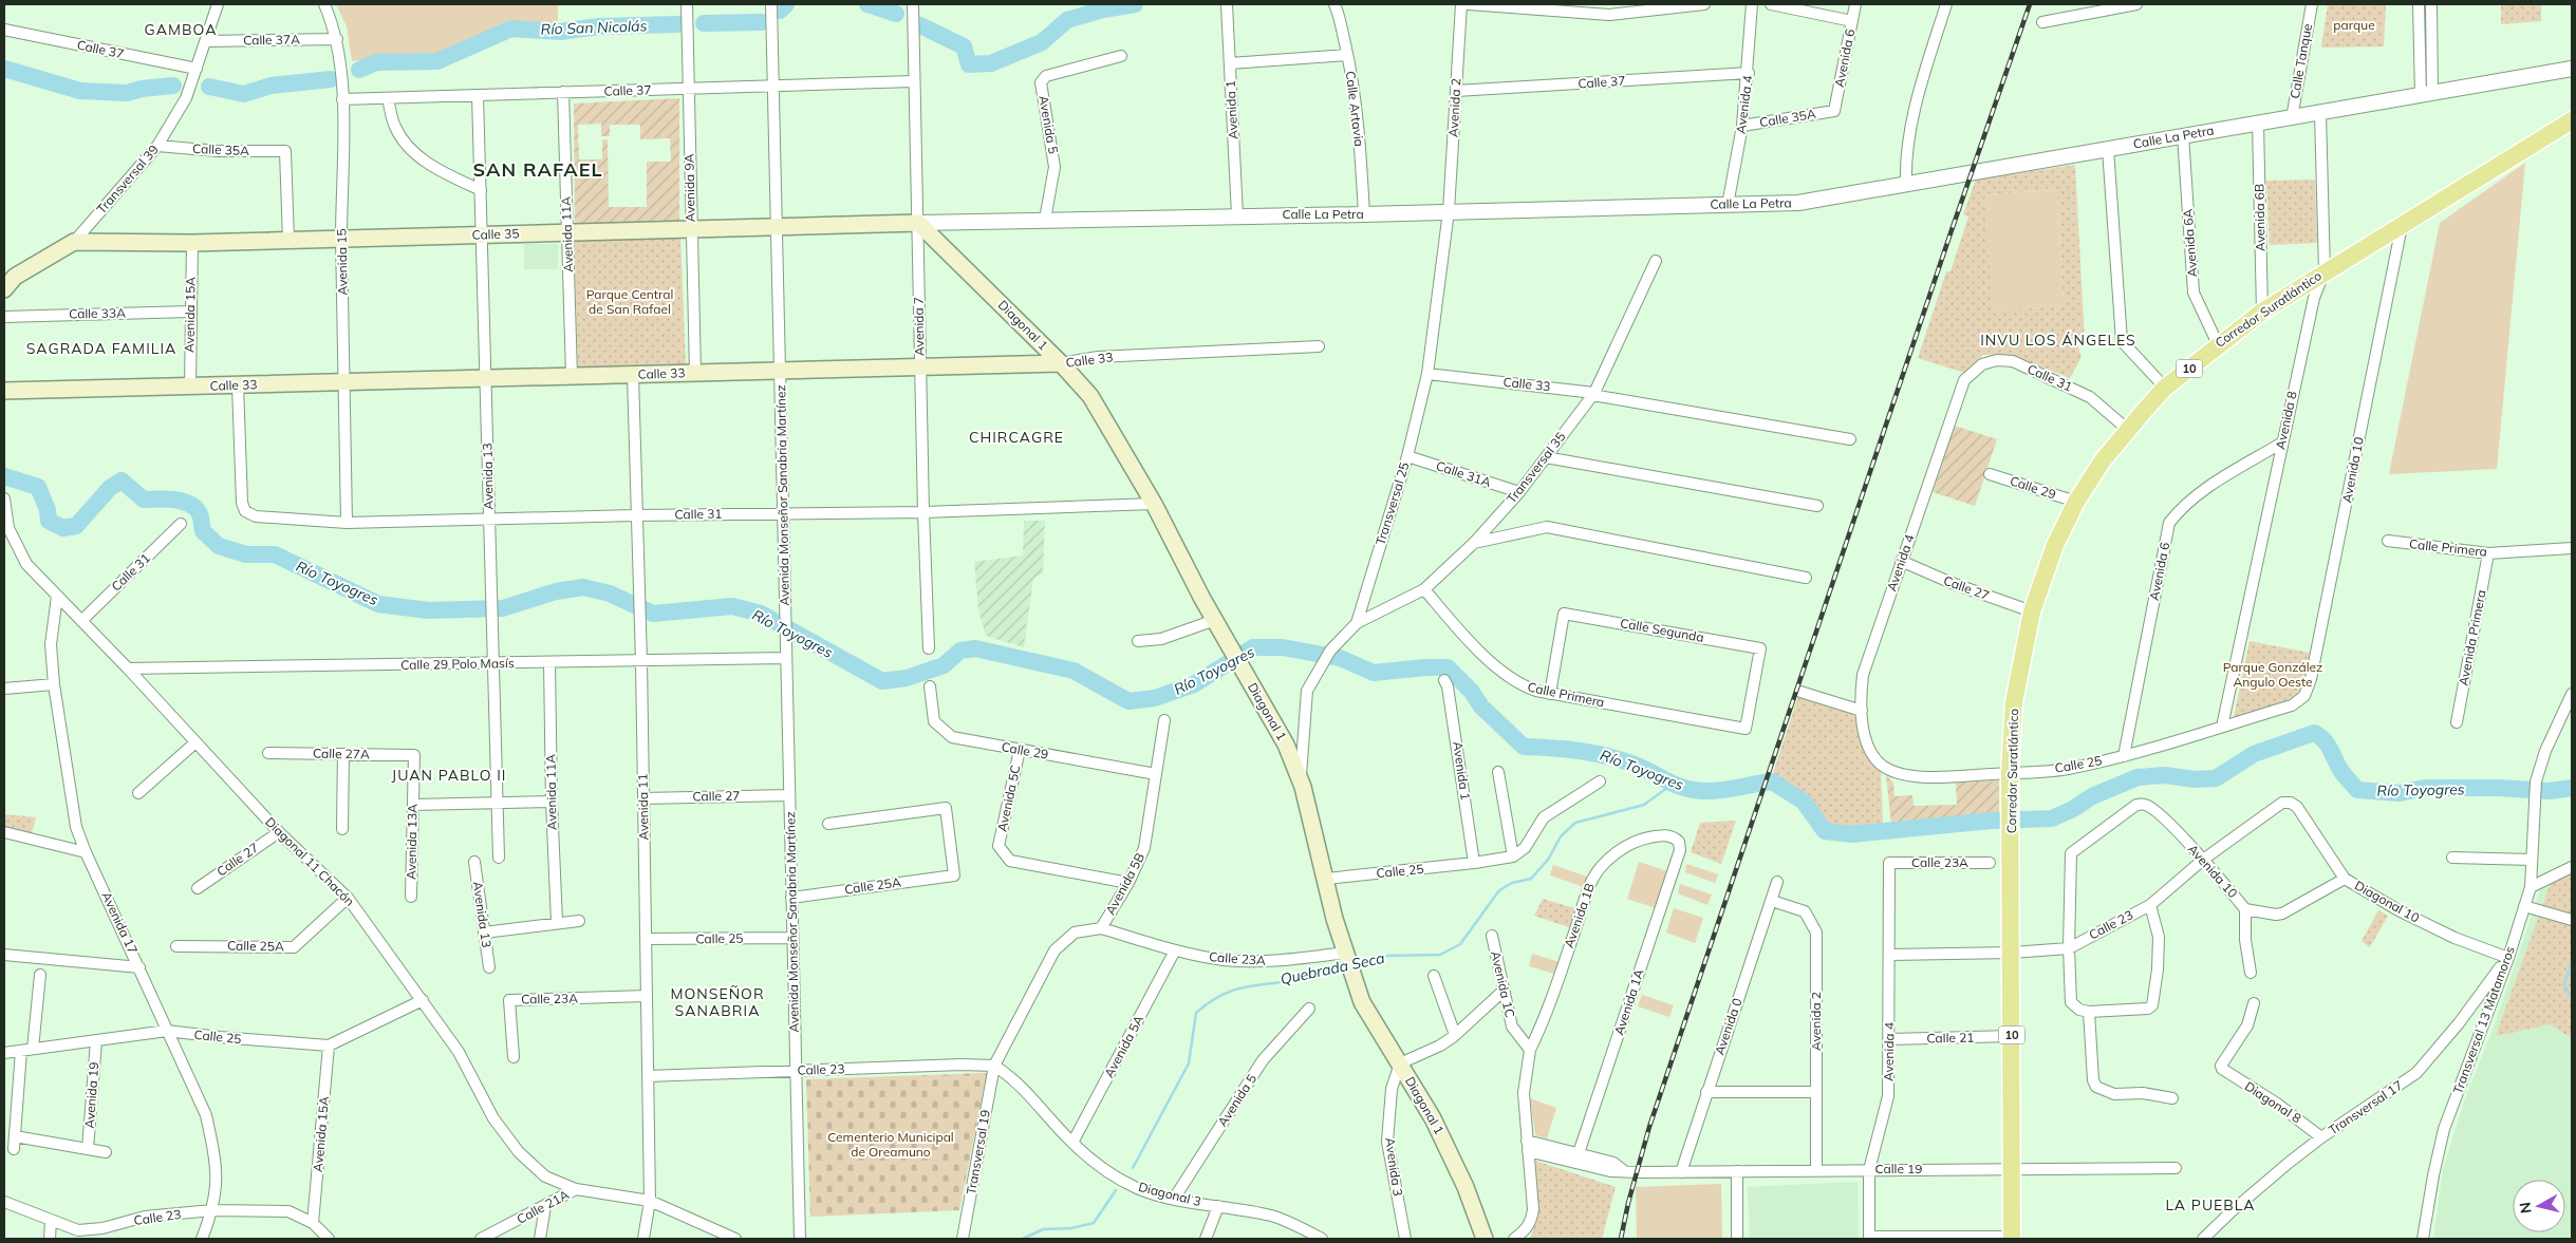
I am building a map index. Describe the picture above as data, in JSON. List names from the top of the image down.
{
  "streets": {
    "main road": [
      "Transversal 39",
      "Calle 35",
      "Corredor Suratlántico",
      "Diagonal 1",
      "Calle 33",
      "10"
    ],
    "street": [
      "Calle 37A",
      "Calle 37",
      "Avenida 6",
      "Calle Tanque",
      "Avenida 4",
      "Avenida 2",
      "Calle Artavia",
      "Avenida 1",
      "Calle 35A",
      "Avenida 5",
      "Calle La Petra",
      "Avenida 9A",
      "Avenida 6B",
      "Avenida 11A",
      "Avenida 6A",
      "Avenida 15",
      "Calle 33A",
      "Avenida 15A",
      "Avenida 7",
      "Calle 31",
      "Avenida 8",
      "Transversal 35",
      "Avenida 10",
      "Calle 31A",
      "Avenida 13",
      "Calle 29",
      "Avenida Monseñor Sanabria Martínez",
      "Transversal 25",
      "Calle Primera",
      "Calle 27",
      "Calle Segunda",
      "Avenida Primera",
      "Calle 29 Polo Masís",
      "Calle 27A",
      "Calle 25",
      "Avenida 5C",
      "Avenida 11",
      "Avenida 13A",
      "Diagonal 11 Chacón",
      "Calle 23A",
      "Avenida 5B",
      "Calle 25A",
      "Diagonal 10",
      "Avenida 1B",
      "Avenida 17",
      "Calle 23",
      "Avenida 1C",
      "Avenida 1A",
      "Transversal 13 Matamoros",
      "Avenida 0",
      "Calle 21",
      "Avenida 5A",
      "Avenida 19",
      "Diagonal 8",
      "Transversal 17",
      "Transversal 19",
      "Avenida 3",
      "Calle 19",
      "Diagonal 3",
      "Calle 21A"
    ]
  },
  "crossings": [
    ["Calle 37A", "Transversal 39"],
    ["Calle 37A", "Avenida 15"],
    ["Calle 37", "Avenida 4"],
    ["Calle 37", "Avenida 2"],
    ["Calle 37", "Transversal 39"],
    ["Calle 37", "Avenida 9A"],
    ["Calle 37", "Avenida 11A"],
    ["Calle 37", "Avenida 15"],
    ["Calle 37", "Avenida 7"],
    ["Calle 37", "Avenida 13"],
    ["Calle 37", "Avenida Monseñor Sanabria Martínez"],
    ["Avenida 6", "Calle 35A"],
    ["Avenida 6", "Avenida 8"],
    ["Avenida 6", "Calle 25"],
    ["Calle Tanque", "Calle La Petra"],
    ["Avenida 4", "Calle 35A"],
    ["Avenida 4", "Calle La Petra"],
    ["Avenida 4", "Calle 31"],
    ["Avenida 4", "Calle 27"],
    ["Avenida 4", "Calle 25"],
    ["Avenida 4", "Calle 23A"],
    ["Avenida 4", "Calle 23"],
    ["Avenida 4", "Calle 21"],
    ["Avenida 4", "Calle 19"],
    ["Avenida 2", "Calle La Petra"],
    ["Avenida 2", "Transversal 25"],
    ["Avenida 2", "Avenida 0"],
    ["Avenida 2", "Calle 19"],
    ["Calle Artavia", "Calle La Petra"],
    ["Avenida 1", "Calle La Petra"],
    ["Avenida 1", "Calle 25"],
    ["Calle 35A", "Transversal 39"],
    ["Calle 35A", "Calle 35"],
    ["Avenida 5", "Calle La Petra"],
    ["Avenida 5", "Diagonal 3"],
    ["Calle La Petra", "Avenida 6B"],
    ["Calle La Petra", "Calle 35"],
    ["Calle La Petra", "Avenida 6A"],
    ["Calle La Petra", "Diagonal 1"],
    ["Calle La Petra", "Avenida 7"],
    ["Calle La Petra", "Avenida 8"],
    ["Calle La Petra", "Transversal 25"],
    ["Transversal 39", "Calle 35"],
    ["Avenida 9A", "Calle 35"],
    ["Avenida 9A", "Calle 33"],
    ["Avenida 6B", "Corredor Suratlántico"],
    ["Calle 35", "Avenida 11A"],
    ["Calle 35", "Avenida 15"],
    ["Calle 35", "Avenida 15A"],
    ["Calle 35", "Diagonal 1"],
    ["Calle 35", "Avenida 7"],
    ["Calle 35", "Avenida 13"],
    ["Calle 35", "Avenida Monseñor Sanabria Martínez"],
    ["Avenida 11A", "Calle 33"],
    ["Avenida 11A", "Calle 29 Polo Masís"],
    ["Avenida 6A", "Corredor Suratlántico"],
    ["Avenida 15", "Calle 33"],
    ["Avenida 15", "Calle 31"],
    ["Corredor Suratlántico", "Calle 31"],
    ["Corredor Suratlántico", "Avenida 8"],
    ["Corredor Suratlántico", "Avenida 10"],
    ["Corredor Suratlántico", "Calle 29"],
    ["Corredor Suratlántico", "Calle 27"],
    ["Corredor Suratlántico", "Calle 25"],
    ["Corredor Suratlántico", "Calle 23"],
    ["Corredor Suratlántico", "Calle 21"],
    ["Corredor Suratlántico", "Calle 19"],
    ["Calle 33A", "Avenida 15A"],
    ["Avenida 15A", "Calle 33"],
    ["Avenida 15A", "Calle 25"],
    ["Avenida 15A", "Calle 23"],
    ["Diagonal 1", "Avenida 7"],
    ["Diagonal 1", "Calle 33"],
    ["Diagonal 1", "Calle 31"],
    ["Diagonal 1", "Transversal 25"],
    ["Diagonal 1", "Calle 25"],
    ["Diagonal 1", "Calle 23A"],
    ["Diagonal 1", "Avenida 3"],
    ["Avenida 7", "Calle 33"],
    ["Avenida 7", "Calle 31"],
    ["Calle 33", "Calle 31"],
    ["Calle 33", "Transversal 35"],
    ["Calle 33", "Avenida 13"],
    ["Calle 33", "Avenida Monseñor Sanabria Martínez"],
    ["Calle 33", "Transversal 25"],
    ["Calle 33", "Avenida 11"],
    ["Calle 31", "Avenida 13"],
    ["Calle 31", "Avenida Monseñor Sanabria Martínez"],
    ["Calle 31", "Avenida 11"],
    ["Calle 31", "Diagonal 11 Chacón"],
    ["Avenida 8", "Calle 25"],
    ["Transversal 35", "Calle 31A"],
    ["Transversal 35", "Transversal 25"],
    ["Transversal 35", "Calle Primera"],
    ["Avenida 10", "Calle 25"],
    ["Avenida 10", "Calle 23"],
    ["Calle 31A", "Transversal 25"],
    ["Avenida 13", "Calle 29 Polo Masís"],
    ["Calle 29", "Avenida 5C"],
    ["Calle 29", "Avenida 5B"],
    ["Avenida Monseñor Sanabria Martínez", "Calle 27"],
    ["Avenida Monseñor Sanabria Martínez", "Calle 29 Polo Masís"],
    ["Avenida Monseñor Sanabria Martínez", "Calle 25"],
    ["Avenida Monseñor Sanabria Martínez", "Calle 25A"],
    ["Avenida Monseñor Sanabria Martínez", "Calle 23"],
    ["Calle Primera", "Calle Segunda"],
    ["Calle Primera", "Avenida Primera"],
    ["Calle 27", "Avenida 11"],
    ["Calle 27", "Diagonal 11 Chacón"],
    ["Calle 29 Polo Masís", "Avenida 11"],
    ["Calle 29 Polo Masís", "Diagonal 11 Chacón"],
    ["Calle 27A", "Avenida 13A"],
    ["Calle 25", "Avenida 11"],
    ["Calle 25", "Avenida 17"],
    ["Calle 25", "Avenida 19"],
    ["Avenida 5C", "Avenida 5B"],
    ["Avenida 11", "Diagonal 11 Chacón"],
    ["Avenida 11", "Calle 23A"],
    ["Avenida 11", "Calle 23"],
    ["Diagonal 11 Chacón", "Calle 25A"],
    ["Diagonal 11 Chacón", "Avenida 17"],
    ["Diagonal 11 Chacón", "Calle 21A"],
    ["Calle 23A", "Avenida 5B"],
    ["Calle 23A", "Avenida 5A"],
    ["Avenida 5B", "Calle 23"],
    ["Avenida 5B", "Transversal 19"],
    ["Avenida 5B", "Diagonal 3"],
    ["Diagonal 10", "Calle 23"],
    ["Diagonal 10", "Transversal 13 Matamoros"],
    ["Diagonal 10", "Transversal 17"],
    ["Avenida 1B", "Avenida 1C"],
    ["Avenida 1B", "Avenida 1A"],
    ["Avenida 17", "Calle 23"],
    ["Calle 23", "Transversal 19"],
    ["Calle 23", "Diagonal 3"],
    ["Avenida 1A", "Calle 19"],
    ["Transversal 13 Matamoros", "Transversal 17"],
    ["Avenida 0", "Calle 19"],
    ["Avenida 5A", "Diagonal 3"],
    ["Diagonal 8", "Transversal 17"],
    ["Transversal 19", "Diagonal 3"]
  ],
  "districts": [
    "GAMBOA",
    "SAN RAFAEL",
    "INVU LOS ÁNGELES",
    "SAGRADA FAMILIA",
    "CHIRCAGRE",
    "JUAN PABLO II",
    "MONSEÑOR SANABRIA",
    "LA PUEBLA"
  ],
  "water": ["Río San Nicolás", "Río Toyogres", "Quebrada Seca"],
  "parks": [
    "parque",
    "Parque Central de San Rafael",
    "Parque González Angulo Oeste",
    "Cementerio Municipal de Oreamuno"
  ],
  "north": "left"
}
